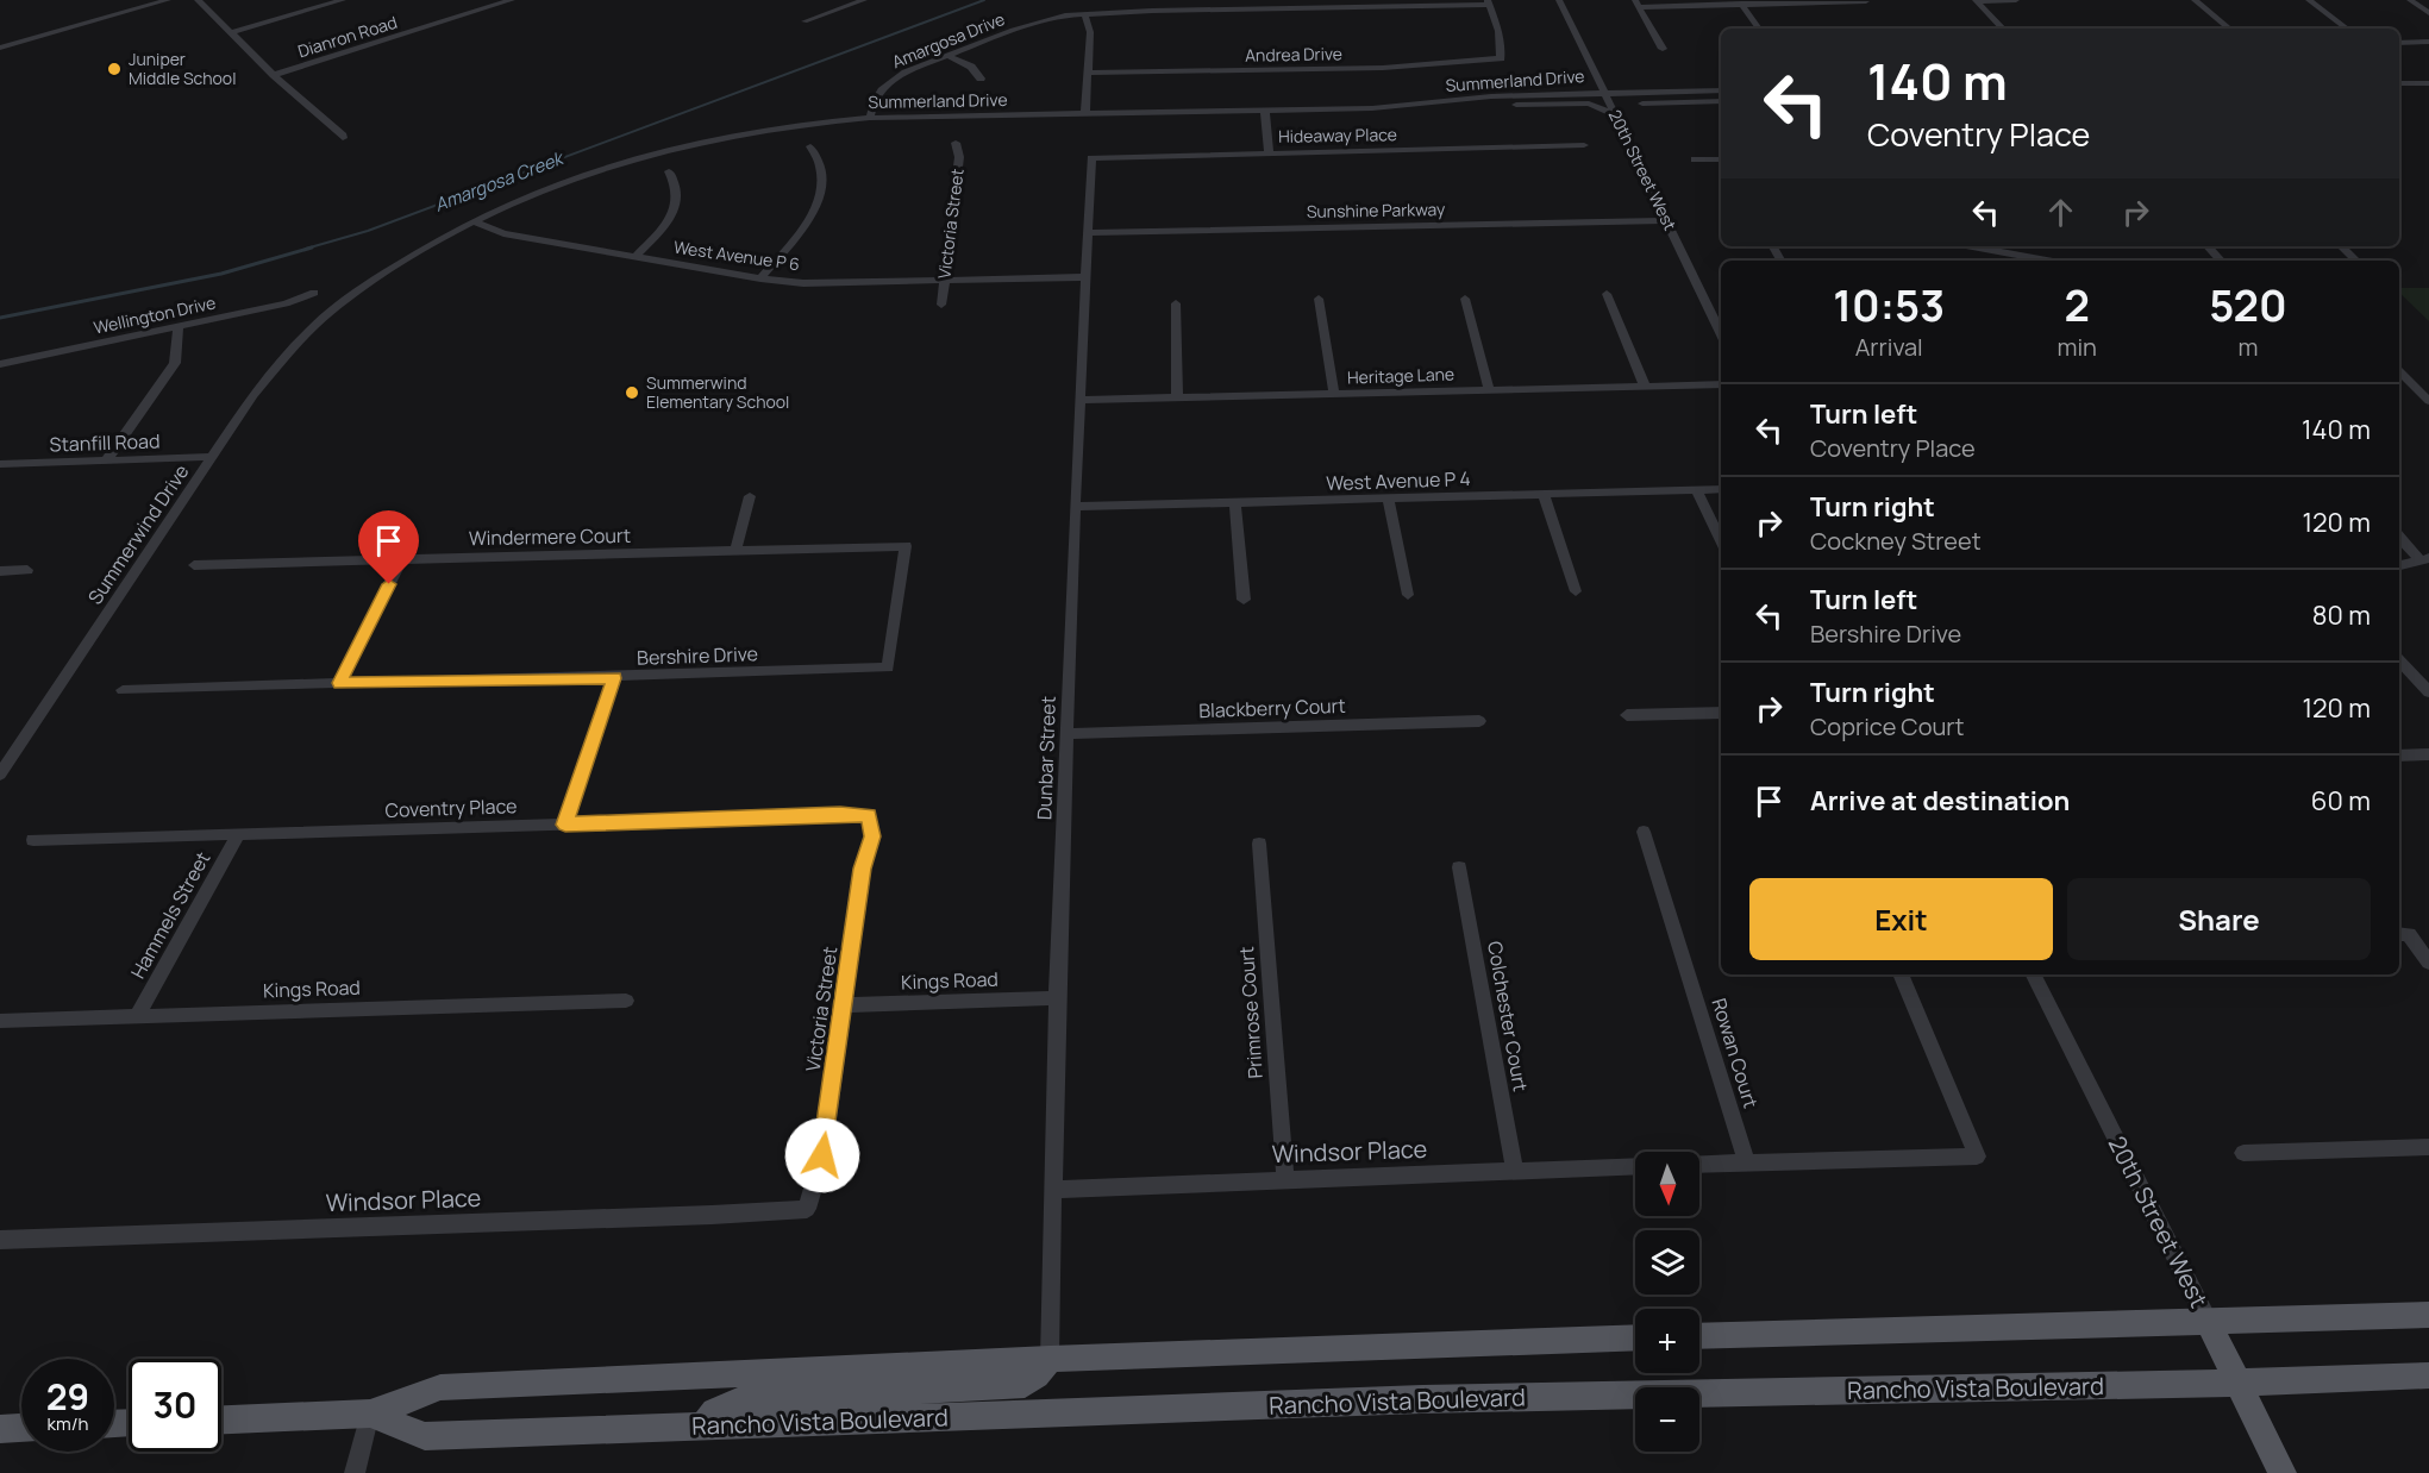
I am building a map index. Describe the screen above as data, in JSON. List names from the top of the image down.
{
  "streets": {
    "main road": ["20th Street West", "Rancho Vista Boulevard"],
    "street": [
      "Dianron Road",
      "Amargosa Drive",
      "Andrea Drive",
      "Summerland Drive",
      "Hideaway Place",
      "Sunshine Parkway",
      "Victoria Street",
      "West Avenue P 6",
      "Wellington Drive",
      "Heritage Lane",
      "Stanfill Road",
      "West Avenue P 4",
      "Summerwind Drive",
      "Windermere Court",
      "Bershire Drive",
      "Blackberry Court",
      "Dunbar Street",
      "Coventry Place",
      "Hammels Street",
      "Kings Road",
      "Primrose Court",
      "Colchester Court",
      "Rowan Court",
      "Windsor Place"
    ]
  },
  "crossings": [
    ["Amargosa Drive", "Andrea Drive"],
    ["Amargosa Drive", "Summerland Drive"],
    ["Summerland Drive", "20th Street West"],
    ["Summerland Drive", "West Avenue P 6"],
    ["Summerland Drive", "Summerwind Drive"],
    ["Hideaway Place", "Dunbar Street"],
    ["20th Street West", "Sunshine Parkway"],
    ["20th Street West", "Rancho Vista Boulevard"],
    ["Sunshine Parkway", "Dunbar Street"],
    ["Victoria Street", "West Avenue P 6"],
    ["Victoria Street", "Coventry Place"],
    ["Victoria Street", "Kings Road"],
    ["Victoria Street", "Windsor Place"],
    ["West Avenue P 6", "Dunbar Street"],
    ["Heritage Lane", "Dunbar Street"],
    ["Stanfill Road", "Summerwind Drive"],
    ["West Avenue P 4", "Dunbar Street"],
    ["Windermere Court", "Bershire Drive"],
    ["Blackberry Court", "Dunbar Street"],
    ["Dunbar Street", "Kings Road"],
    ["Dunbar Street", "Windsor Place"],
    ["Dunbar Street", "Rancho Vista Boulevard"],
    ["Coventry Place", "Hammels Street"],
    ["Hammels Street", "Kings Road"],
    ["Primrose Court", "Windsor Place"],
    ["Colchester Court", "Windsor Place"]
  ],
  "water": ["Amargosa Creek"],
  "places": ["Juniper Middle School", "Summerwind Elementary School"],
  "north": "bottom",
  "page": {
    "turn": ["140 m", "Coventry Place"],
    "eta": [
      "10:53",
      "Arrival",
      "2",
      "min",
      "520",
      "m"
    ],
    "list": [
      {
        "name": "Turn left",
        "note": "Coventry Place",
        "value": "140 m"
      },
      {
        "name": "Turn right",
        "note": "Cockney Street",
        "value": "120 m"
      },
      {
        "name": "Turn left",
        "note": "Bershire Drive",
        "value": "80 m"
      },
      {
        "name": "Turn right",
        "note": "Coprice Court",
        "value": "120 m"
      },
      {
        "name": "Arrive at destination",
        "value": "60 m"
      }
    ],
    "buttons": ["Exit", "Share"],
    "map_buttons": ["+", "−"],
    "speed": "29 km/h",
    "limit": "30"
  }
}
